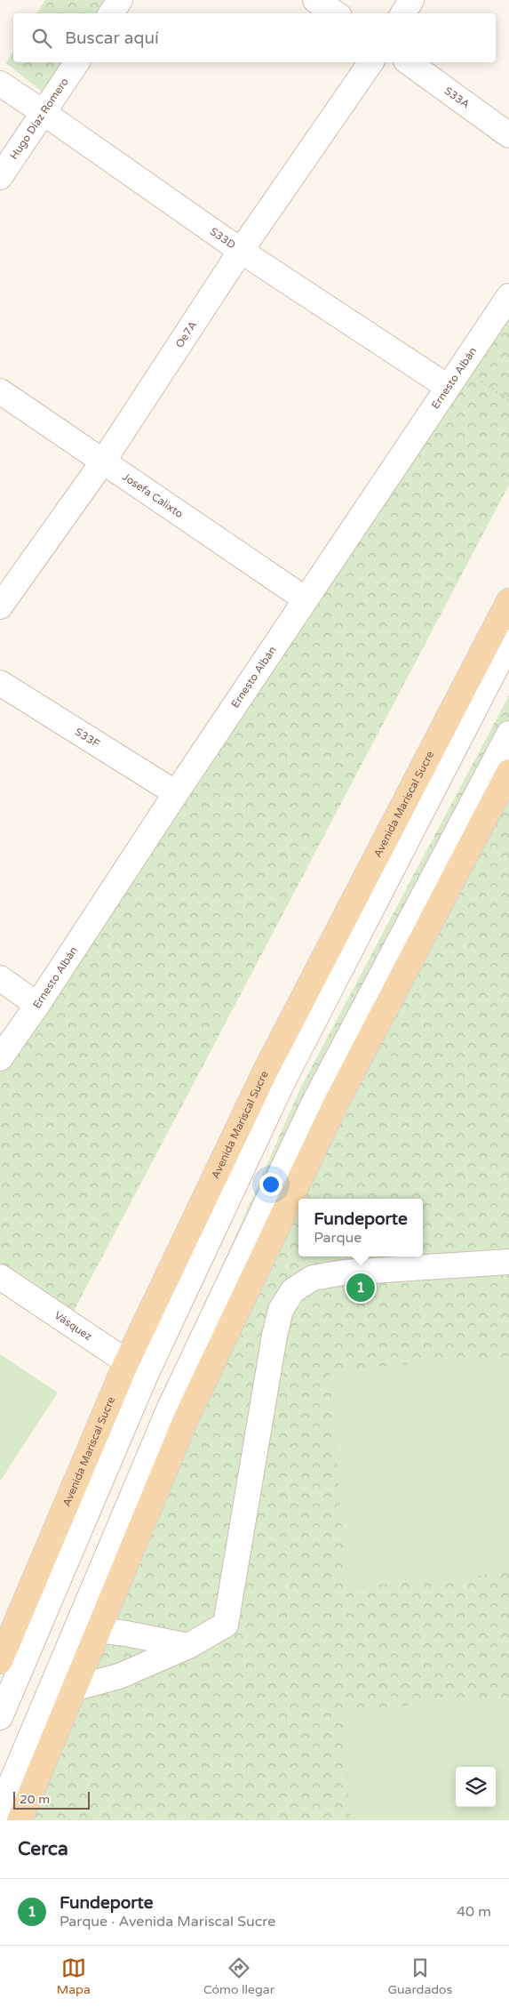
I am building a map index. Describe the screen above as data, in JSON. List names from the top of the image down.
{
  "streets": {
    "main road": ["Avenida Mariscal Sucre"],
    "street": [
      "S33A",
      "Hugo Díaz Romero",
      "S33D",
      "Oe7A",
      "Ernesto Albán",
      "Josefa Calixto",
      "S33F",
      "Vásquez"
    ]
  },
  "crossings": [
    ["Hugo Díaz Romero", "S33D"],
    ["S33D", "Oe7A"],
    ["S33D", "Ernesto Albán"],
    ["Oe7A", "Josefa Calixto"],
    ["Ernesto Albán", "Josefa Calixto"],
    ["Ernesto Albán", "S33F"],
    ["Avenida Mariscal Sucre", "Vásquez"]
  ],
  "scale_bar": "20 m",
  "page": {
    "search": "Buscar aquí",
    "popup": ["Fundeporte", "Parque"],
    "pins": "1",
    "scale": "20 m",
    "heading": "Cerca",
    "list": [
      {
        "mark": "1",
        "name": "Fundeporte",
        "note": "Parque · Avenida Mariscal Sucre",
        "value": "40 m"
      }
    ],
    "nav": ["Mapa", "Cómo llegar", "Guardados"]
  }
}
